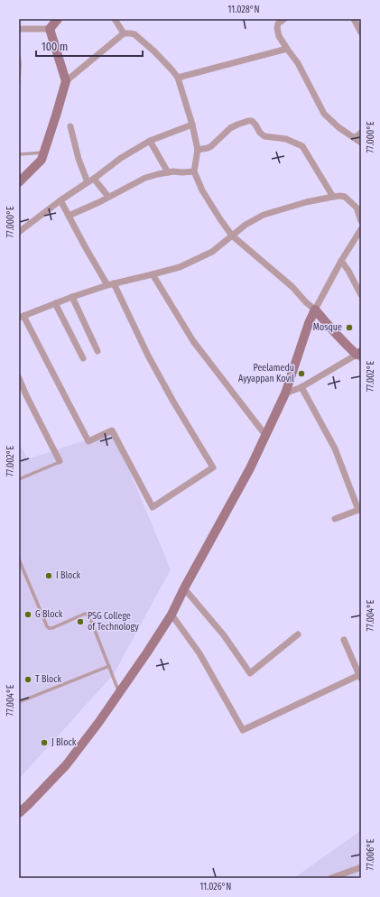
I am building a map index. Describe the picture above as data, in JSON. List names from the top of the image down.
{
  "places": [
    "Mosque",
    "Peelamedu Ayyappan Kovil",
    "I Block",
    "G Block",
    "PSG College of Technology",
    "T Block",
    "J Block"
  ],
  "scale_bar": "100 m",
  "coordinates": [
    "11.028°N",
    "77.000°E",
    "77.002°E",
    "77.004°E",
    "77.006°E",
    "11.026°N"
  ]
}
